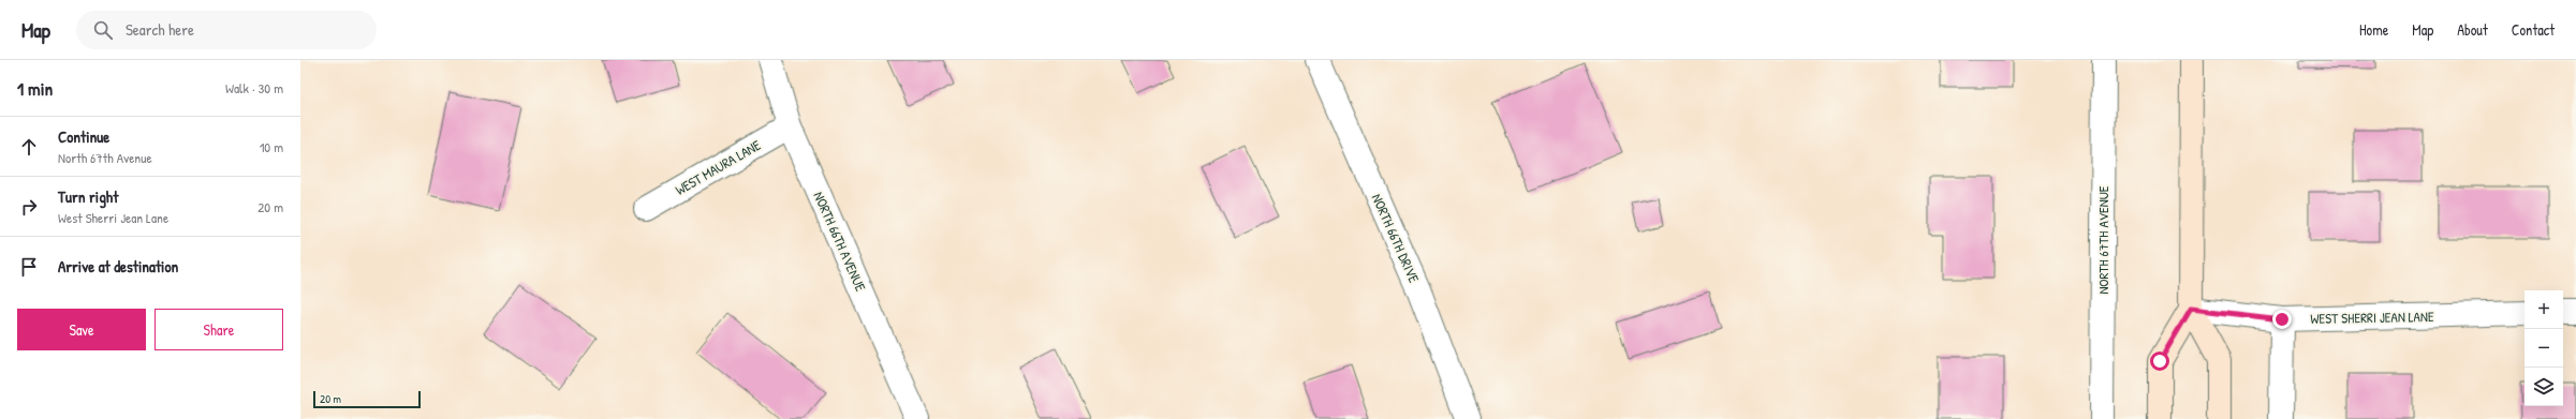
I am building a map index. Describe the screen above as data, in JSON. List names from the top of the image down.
{
  "streets": {
    "street": [
      "WEST MAURA LANE",
      "NORTH 66TH DRIVE",
      "NORTH 67TH AVENUE",
      "NORTH 66TH AVENUE",
      "WEST SHERRI JEAN LANE"
    ]
  },
  "crossings": [
    ["WEST MAURA LANE", "NORTH 66TH AVENUE"]
  ],
  "scale_bar": "20 m",
  "page": {
    "header": "Map",
    "search": "Search here",
    "nav": [
      "Home",
      "Map",
      "About",
      "Contact"
    ],
    "heading": ["1 min", "Walk · 30 m"],
    "list": [
      ["Continue", "North 67th Avenue", "10 m"],
      ["Turn right", "West Sherri Jean Lane", "20 m"],
      "Arrive at destination"
    ],
    "map_buttons": ["+", "−"],
    "buttons": ["Save", "Share"],
    "scale": "20 m"
  }
}
